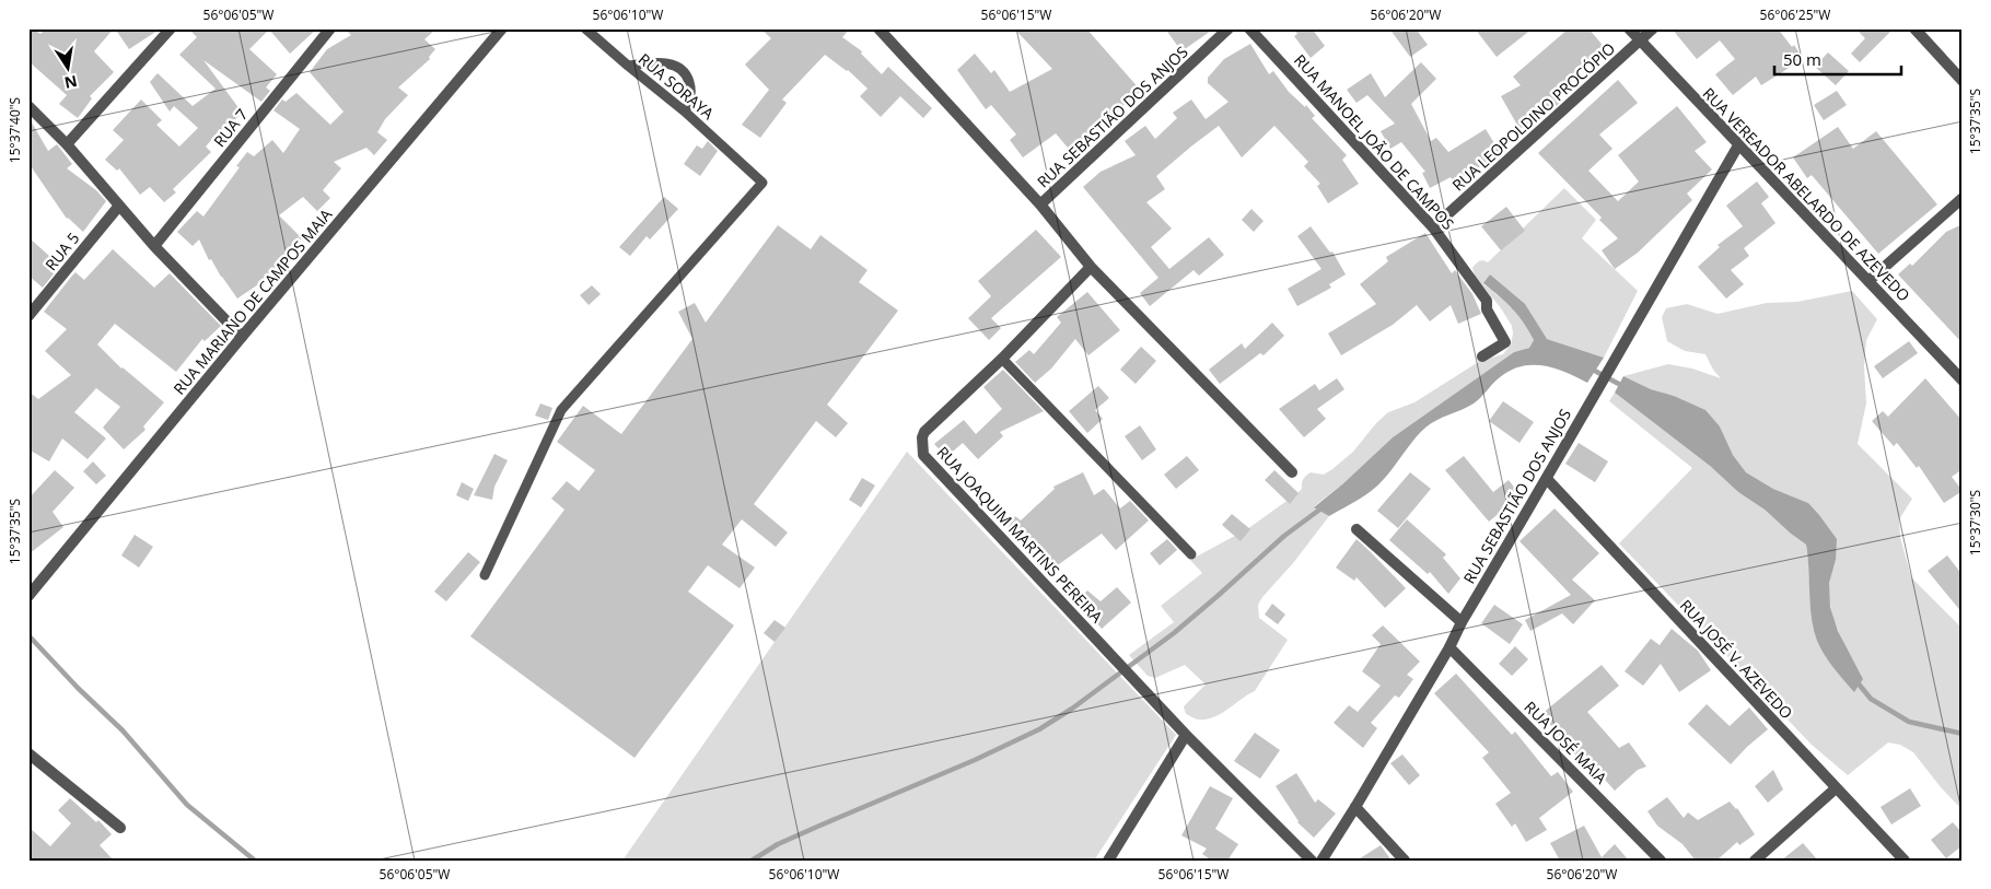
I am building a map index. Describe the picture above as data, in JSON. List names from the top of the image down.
{
  "streets": {
    "street": [
      "RUA SEBASTIÃO DOS ANJOS",
      "RUA LEOPOLDINO PROCÓPIO",
      "RUA 7",
      "RUA MANOEL JOÃO DE CAMPOS",
      "RUA VEREADOR ABELARDO DE AZEVEDO",
      "RUA 5",
      "RUA MARIANO DE CAMPOS MAIA",
      "RUA JOAQUIM MARTINS PEREIRA",
      "RUA JOSÉ V. AZEVEDO",
      "RUA JOSÉ MAIA"
    ],
    "lane": ["RUA SORAYA"]
  },
  "crossings": [
    ["RUA SEBASTIÃO DOS ANJOS", "RUA VEREADOR ABELARDO DE AZEVEDO"],
    ["RUA SEBASTIÃO DOS ANJOS", "RUA JOSÉ V. AZEVEDO"],
    ["RUA SEBASTIÃO DOS ANJOS", "RUA JOSÉ MAIA"],
    ["RUA LEOPOLDINO PROCÓPIO", "RUA MANOEL JOÃO DE CAMPOS"],
    ["RUA LEOPOLDINO PROCÓPIO", "RUA VEREADOR ABELARDO DE AZEVEDO"]
  ],
  "scale_bar": "50 m",
  "north": "bottom",
  "coordinates": [
    "56°06'05\"W",
    "56°06'10\"W",
    "56°06'15\"W",
    "56°06'20\"W",
    "56°06'25\"W",
    "15°37'35\"S",
    "15°37'40\"S",
    "15°37'30\"S"
  ]
}
